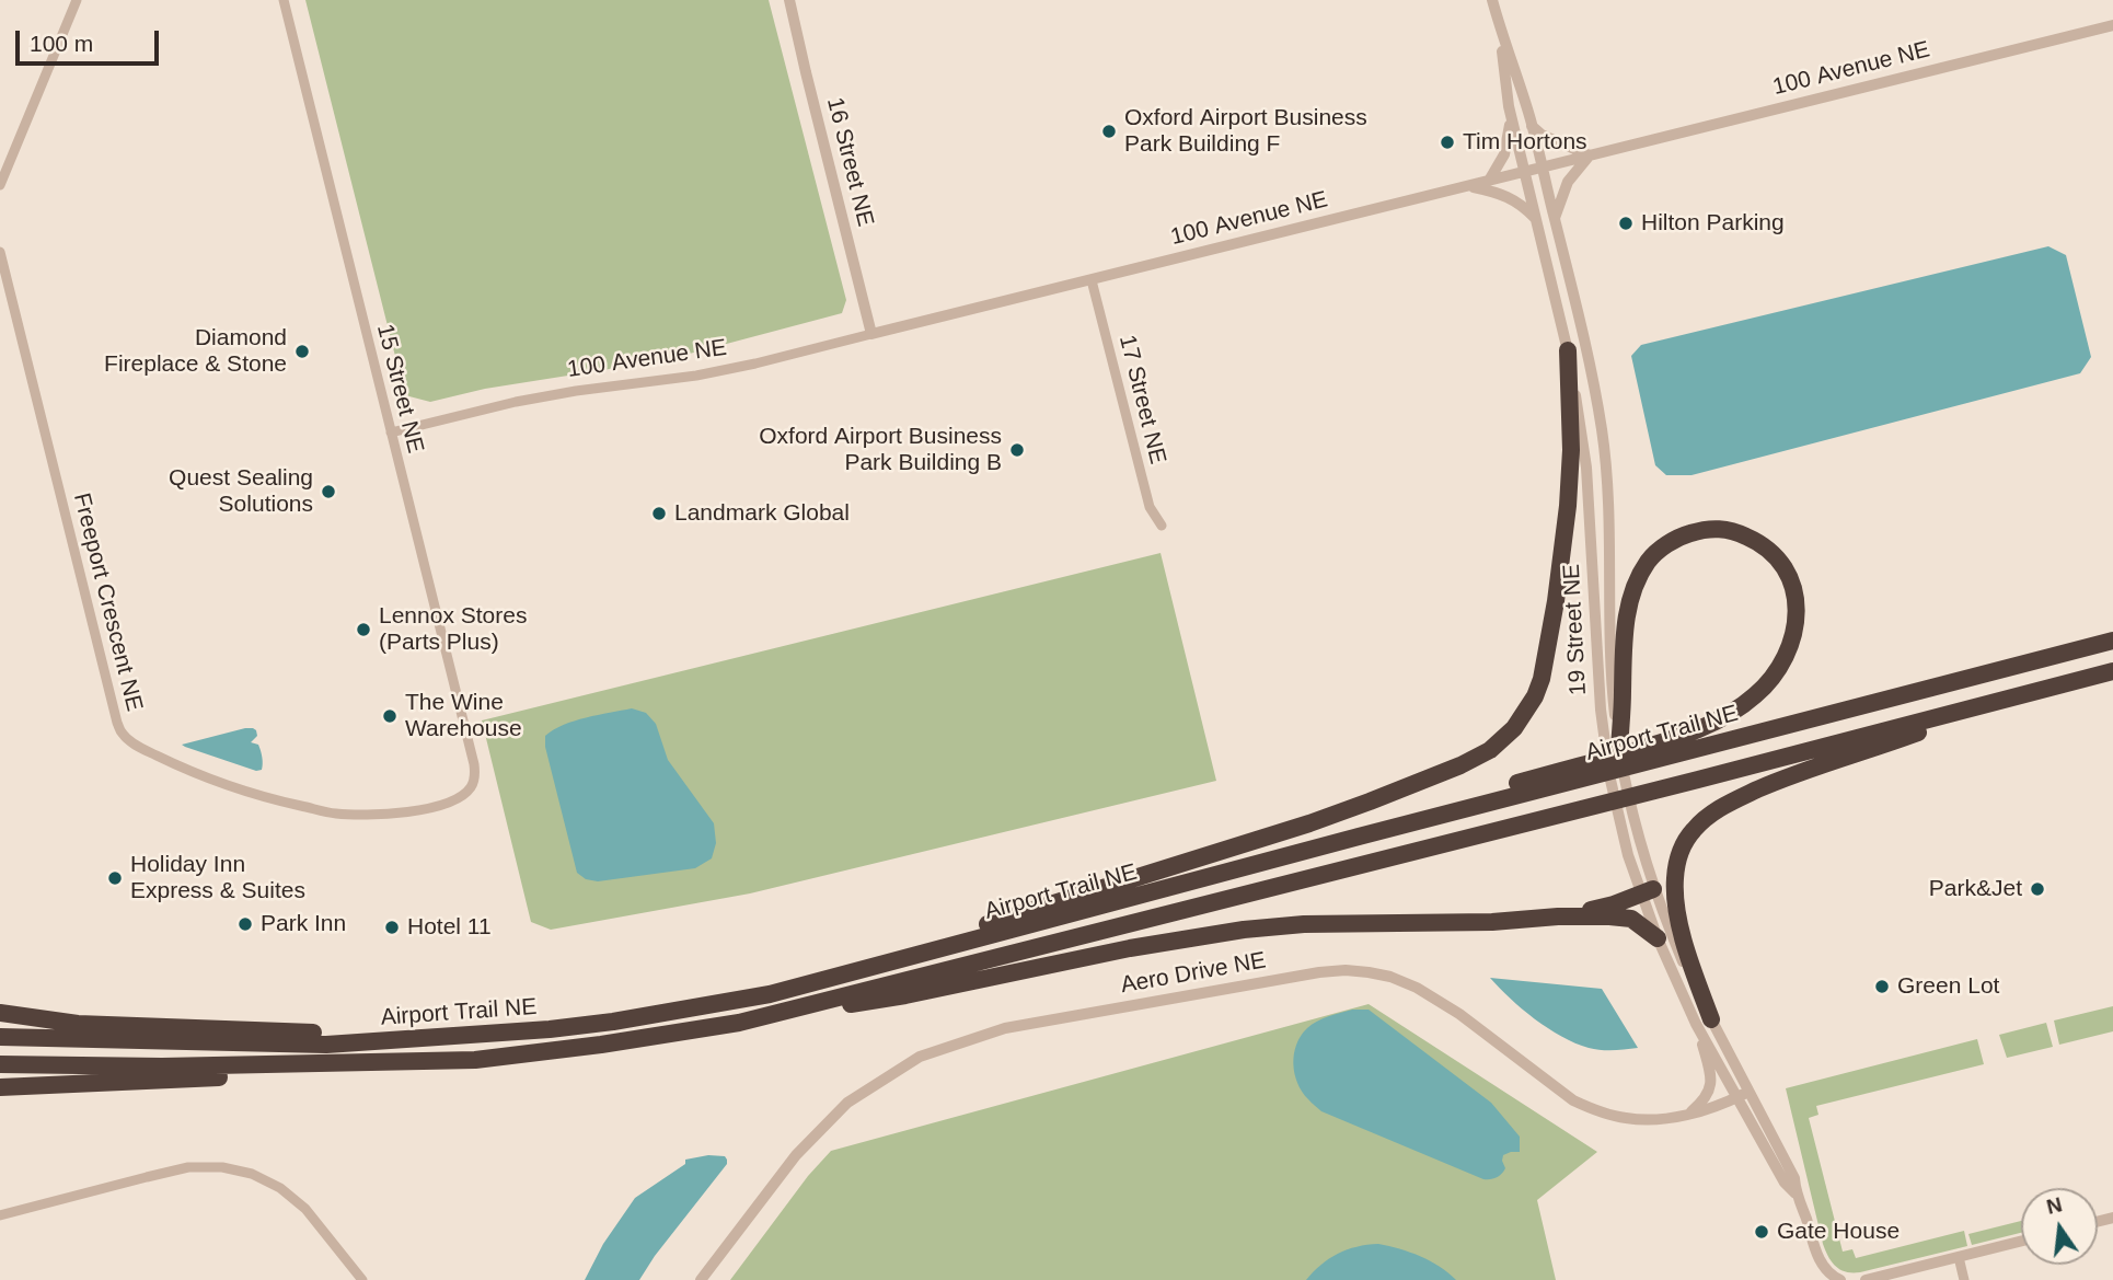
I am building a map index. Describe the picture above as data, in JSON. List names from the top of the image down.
{
  "streets": {
    "highway": ["Airport Trail NE"],
    "street": [
      "100 Avenue NE",
      "16 Street NE",
      "15 Street NE",
      "17 Street NE",
      "Freeport Crescent NE",
      "19 Street NE",
      "Aero Drive NE"
    ]
  },
  "crossings": [
    ["100 Avenue NE", "16 Street NE"],
    ["100 Avenue NE", "15 Street NE"],
    ["100 Avenue NE", "17 Street NE"],
    ["100 Avenue NE", "19 Street NE"],
    ["15 Street NE", "Freeport Crescent NE"],
    ["19 Street NE", "Aero Drive NE"]
  ],
  "places": [
    "Oxford Airport Business Park Building F",
    "Tim Hortons",
    "Hilton Parking",
    "Diamond Fireplace & Stone",
    "Oxford Airport Business Park Building B",
    "Quest Sealing Solutions",
    "Landmark Global",
    "Lennox Stores (Parts Plus)",
    "The Wine Warehouse",
    "Holiday Inn Express & Suites",
    "Park&Jet",
    "Park Inn",
    "Hotel 11",
    "Green Lot",
    "Gate House"
  ],
  "scale_bar": "100 m",
  "north": "top"
}
